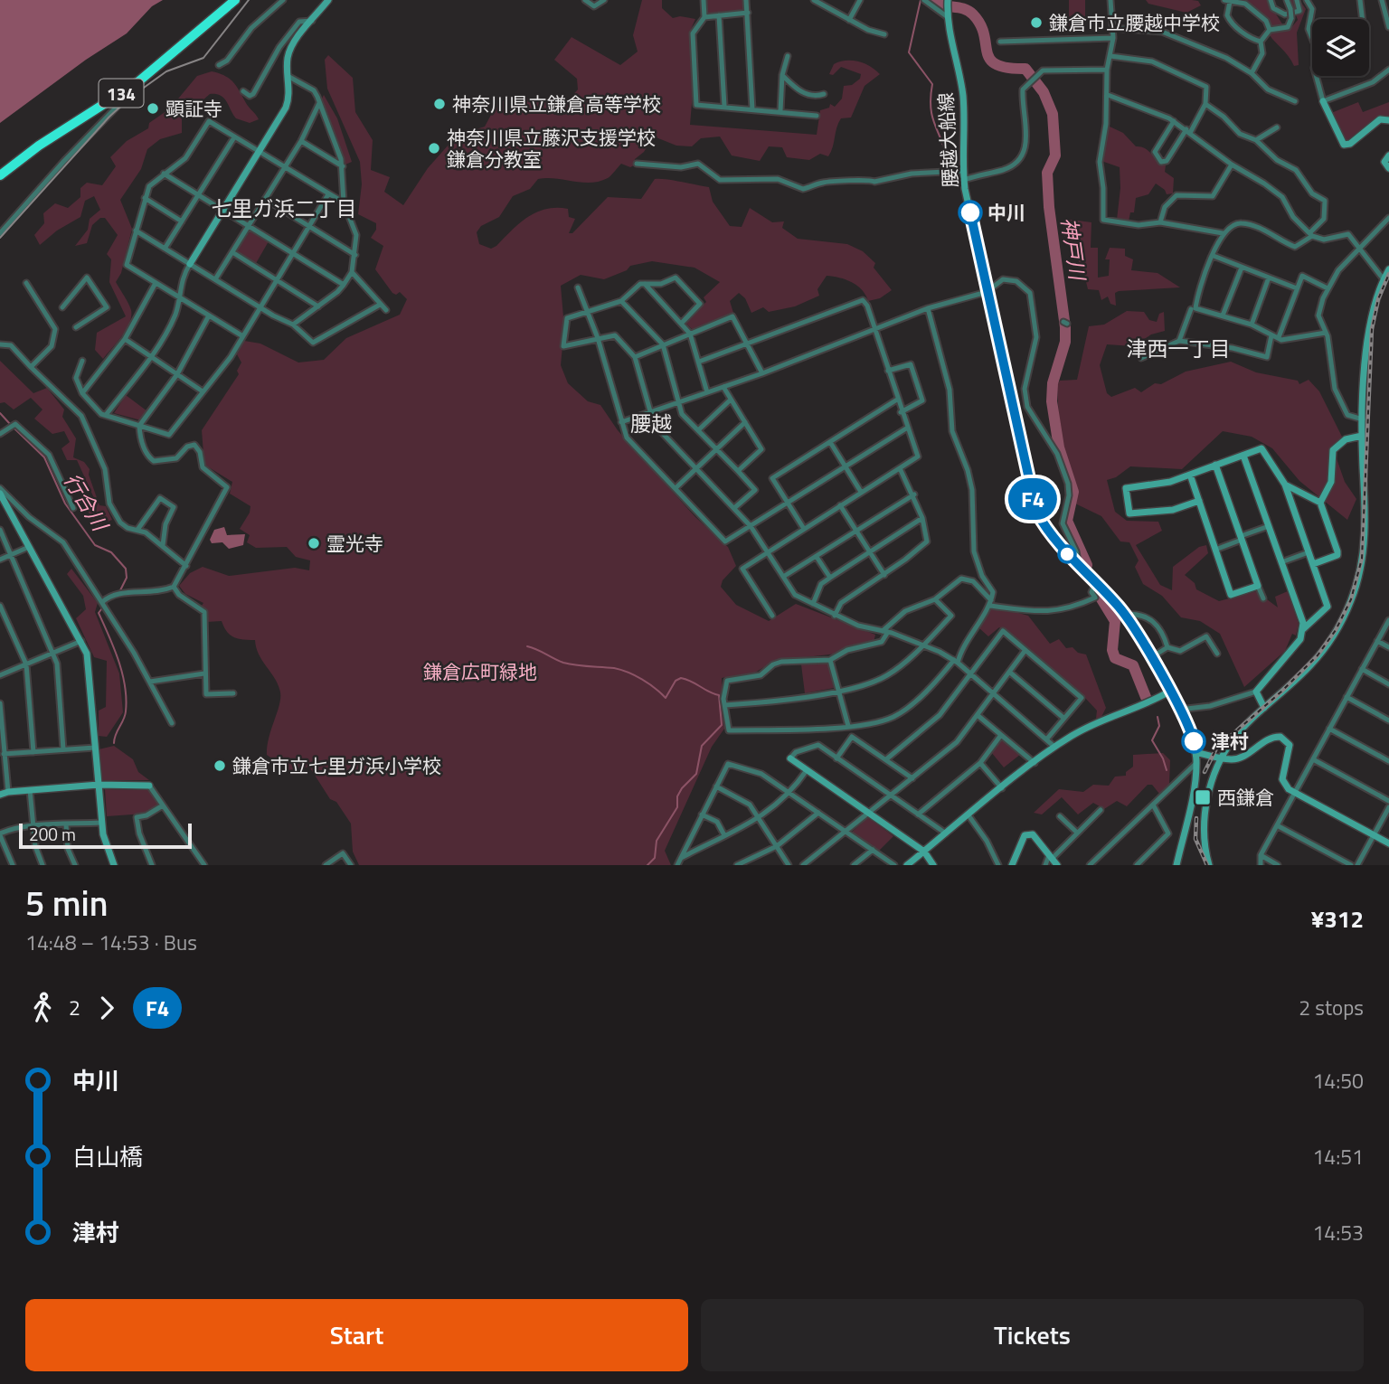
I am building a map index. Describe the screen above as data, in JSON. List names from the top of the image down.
{
  "streets": {
    "highway": ["134"],
    "street": ["腰越大船線"]
  },
  "districts": ["七里ガ浜二丁目", "津西一丁目", "腰越"],
  "water": ["神戸川", "行合川"],
  "parks": ["鎌倉広町緑地"],
  "places": {
    "other": [
      "鎌倉市立腰越中学校",
      "神奈川県立鎌倉高等学校",
      "顕証寺",
      "神奈川県立藤沢支援学校 鎌倉分教室",
      "中川",
      "霊光寺",
      "津村",
      "鎌倉市立七里ガ浜小学校"
    ],
    "transit": ["西鎌倉"]
  },
  "lines": ["bus line F4"],
  "scale_bar": "200 m",
  "page": {
    "on_map": "F4",
    "scale": "200 m",
    "heading": ["5 min", "14:48 – 14:53 · Bus", "¥312"],
    "legs": ["2", "F4", "2 stops"],
    "list": [
      {
        "name": "中川",
        "value": "14:50"
      },
      {
        "name": "白山橋",
        "value": "14:51"
      },
      {
        "name": "津村",
        "value": "14:53"
      }
    ],
    "buttons": ["Start", "Tickets"]
  }
}
